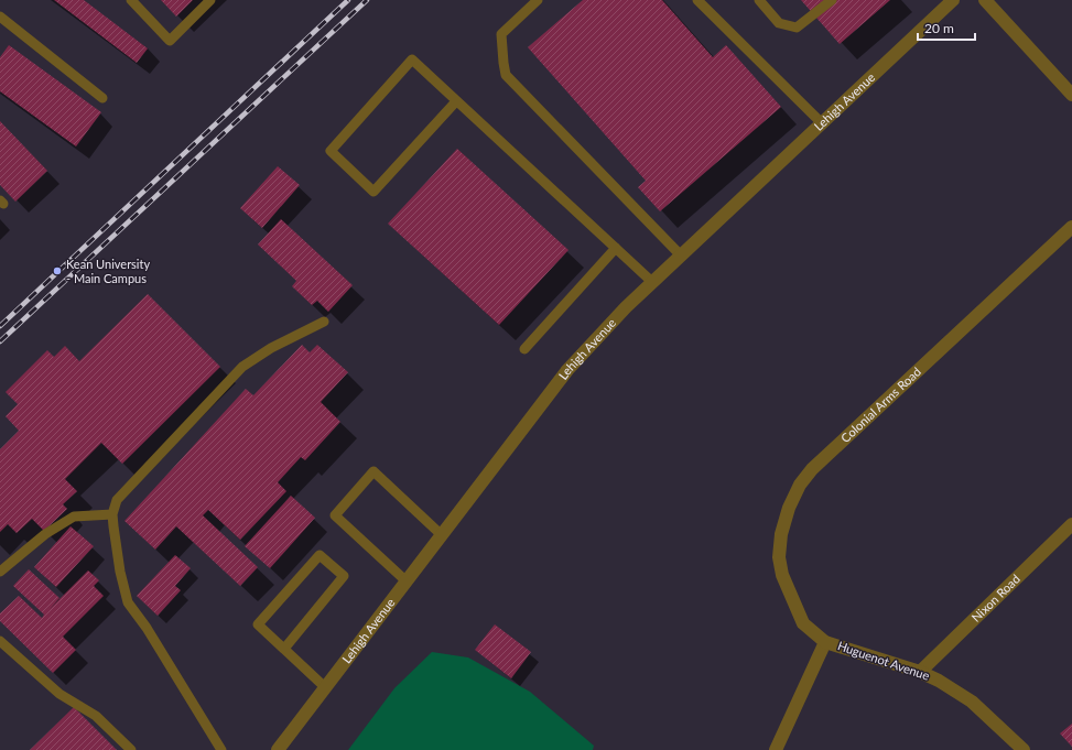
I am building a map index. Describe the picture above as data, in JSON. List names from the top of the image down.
{
  "streets": {
    "street": [
      "Lehigh Avenue",
      "Colonial Arms Road",
      "Nixon Road",
      "Huguenot Avenue"
    ]
  },
  "crossings": [
    ["Colonial Arms Road", "Huguenot Avenue"],
    ["Nixon Road", "Huguenot Avenue"]
  ],
  "places": ["Kean University - Main Campus"],
  "scale_bar": "20 m"
}
